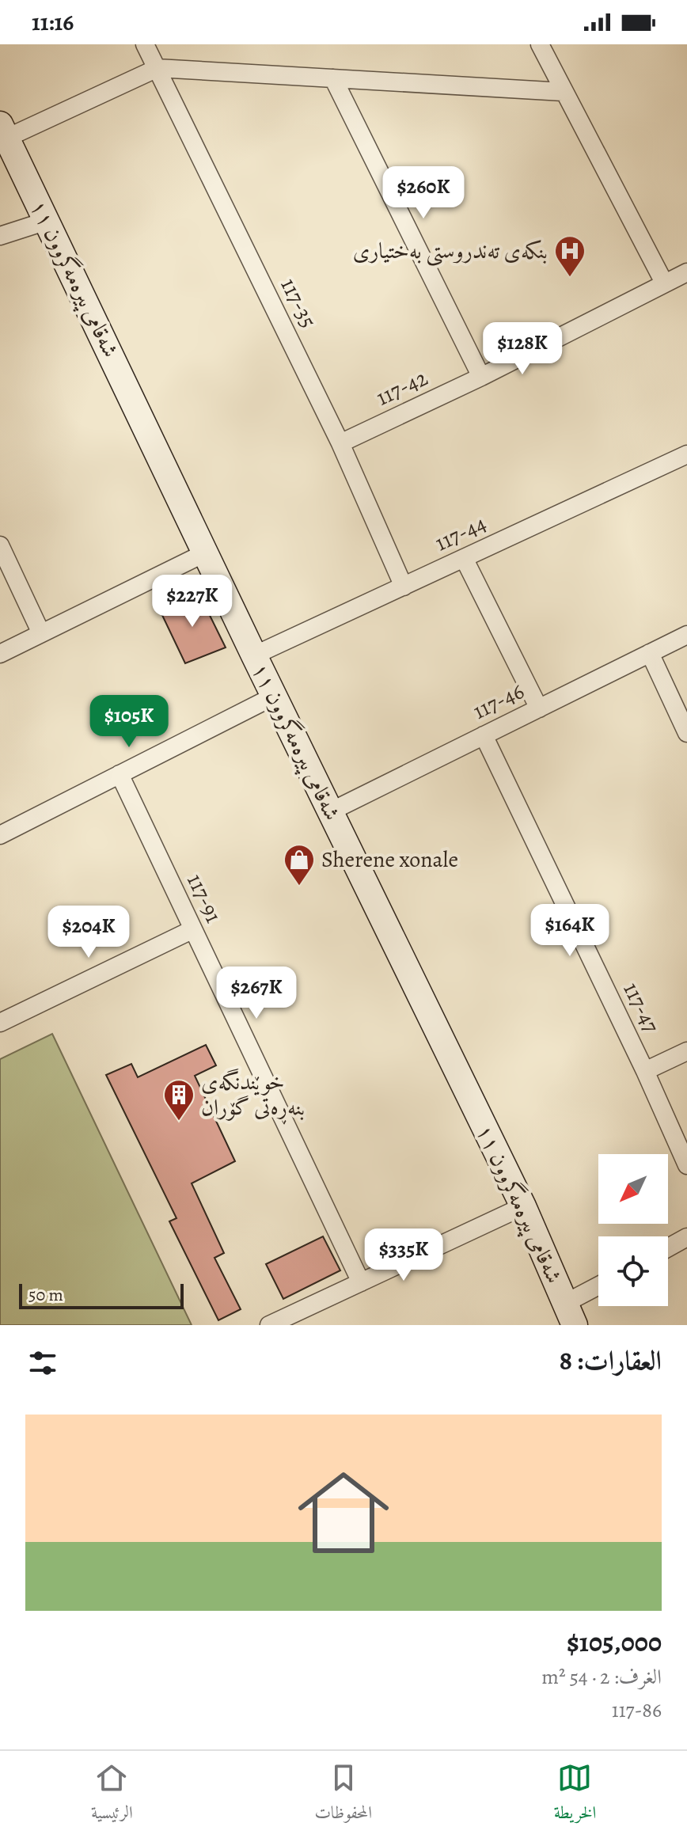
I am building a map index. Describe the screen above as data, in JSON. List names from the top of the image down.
{
  "streets": {
    "street": [
      "شەقامی پیرەمەگروون ١١",
      "117-35",
      "117-42",
      "117-44",
      "117-46",
      "117-91",
      "117-47"
    ]
  },
  "crossings": [
    ["شەقامی پیرەمەگروون ١١", "117-44"],
    ["شەقامی پیرەمەگروون ١١", "117-46"],
    ["117-35", "117-42"],
    ["117-35", "117-44"],
    ["117-46", "117-47"]
  ],
  "places": {
    "hospital": ["بنکەی تەندروستی بەختیاری"],
    "shop": ["Sherene xonale"],
    "building": ["خوێندنگەی بنەڕەتی گۆران"]
  },
  "scale_bar": "50 m",
  "north": "bottom left",
  "page": {
    "status": "11:16",
    "price": [
      "$260K",
      "$128K",
      "$227K",
      "$105K",
      "$164K",
      "$204K",
      "$267K",
      "$335K"
    ],
    "scale": "50 m",
    "heading": "العقارات: 8",
    "list": [
      {
        "name": "$105,000",
        "note": "الغرف: 2 · 54 m² · 117-86"
      }
    ],
    "tabs": ["الخريطة", "المحفوظات", "الرئيسية"]
  }
}
